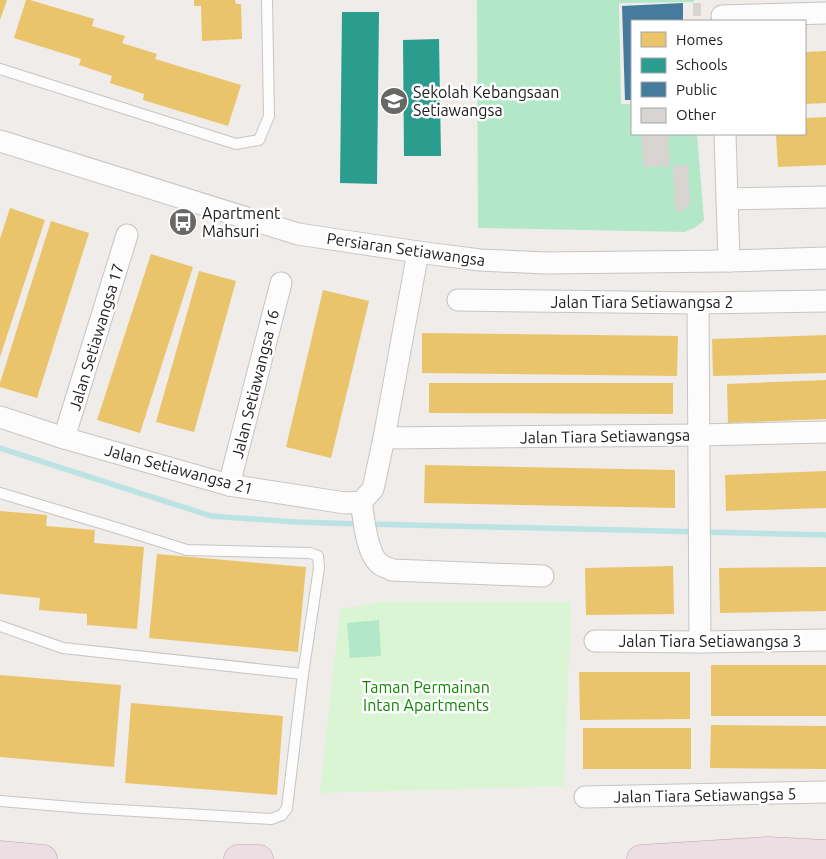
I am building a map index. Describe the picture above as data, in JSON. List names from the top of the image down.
{
  "streets": {
    "street": [
      "Persiaran Setiawangsa",
      "Jalan Tiara Setiawangsa 2",
      "Jalan Setiawangsa 17",
      "Jalan Setiawangsa 16",
      "Jalan Tiara Setiawangsa",
      "Jalan Setiawangsa 21",
      "Jalan Tiara Setiawangsa 3",
      "Jalan Tiara Setiawangsa 5"
    ]
  },
  "crossings": [
    ["Jalan Setiawangsa 17", "Jalan Setiawangsa 21"],
    ["Jalan Setiawangsa 16", "Jalan Setiawangsa 21"]
  ],
  "parks": ["Taman Permainan Intan Apartments"],
  "places": {
    "school or university": ["Sekolah Kebangsaan Setiawangsa"],
    "bus stop": ["Apartment Mahsuri"]
  },
  "legend": [
    "Homes",
    "Schools",
    "Public",
    "Other"
  ]
}
